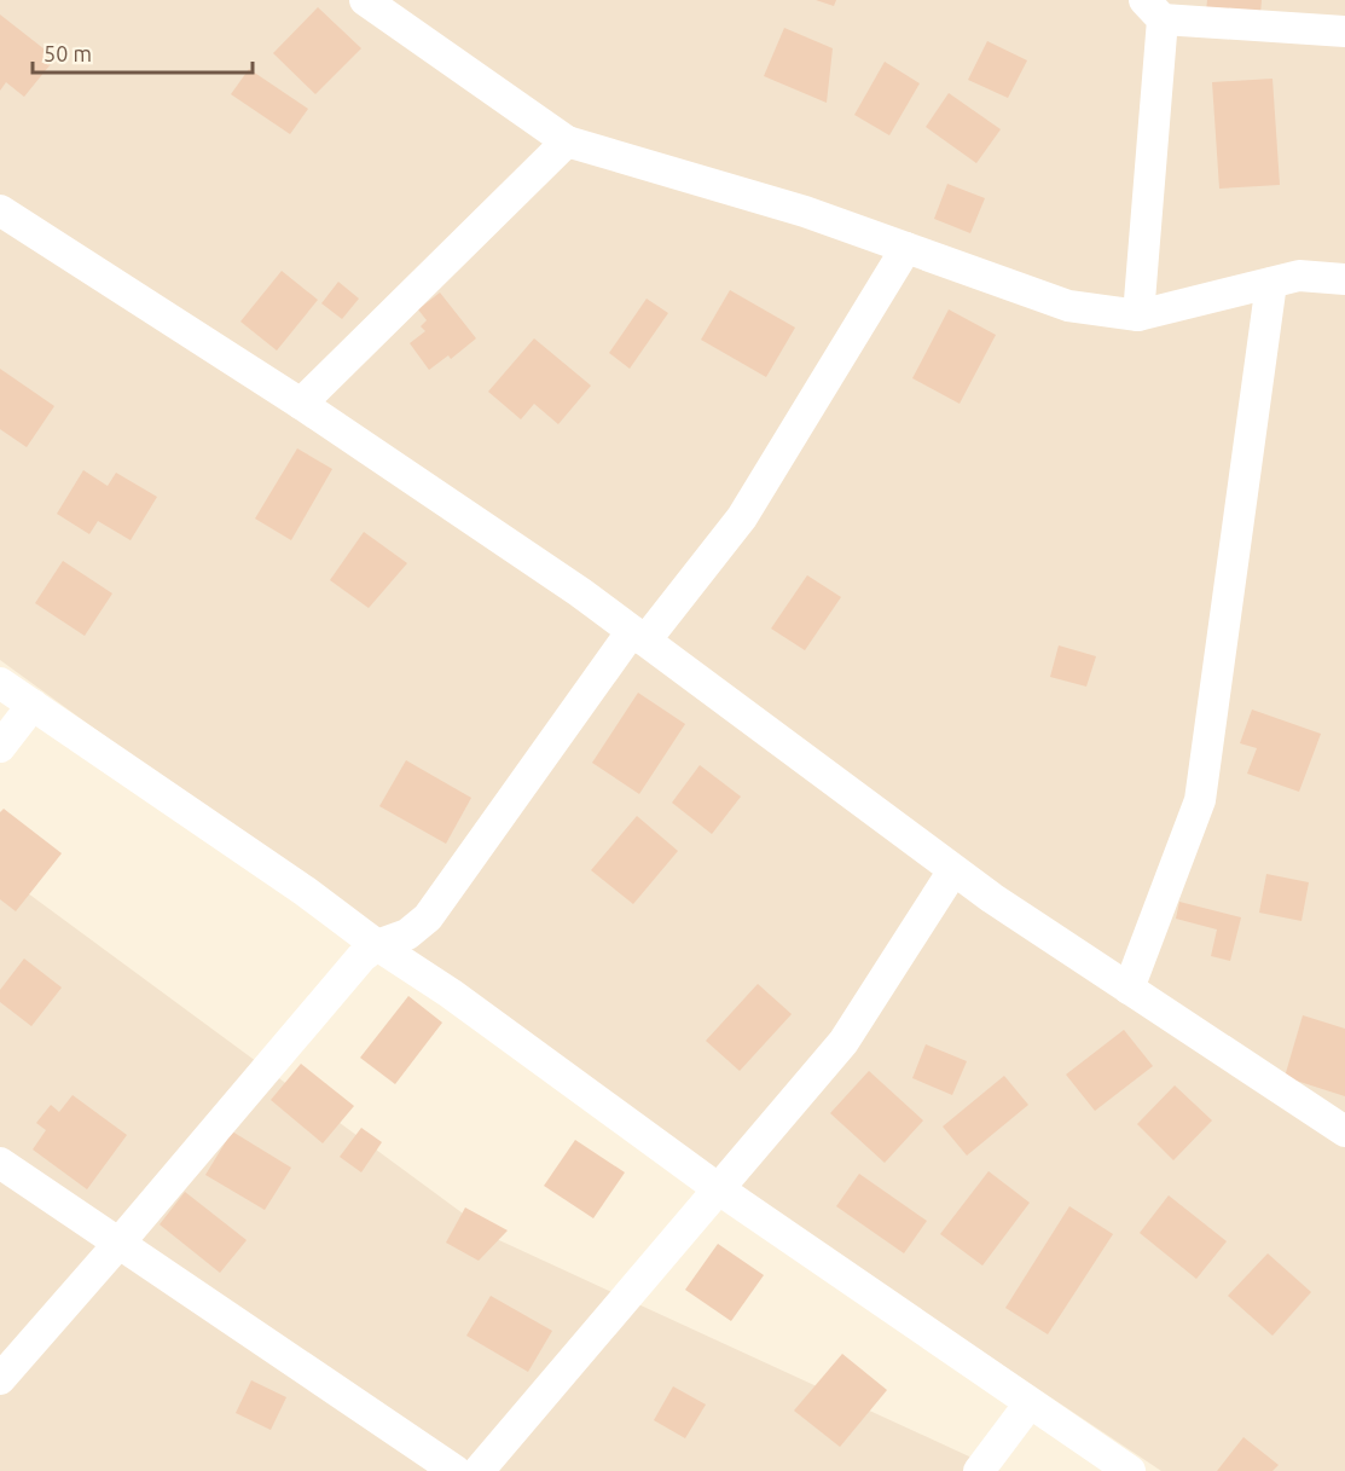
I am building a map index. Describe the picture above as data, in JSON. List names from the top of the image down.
{
  "scale_bar": "50 m"
}
